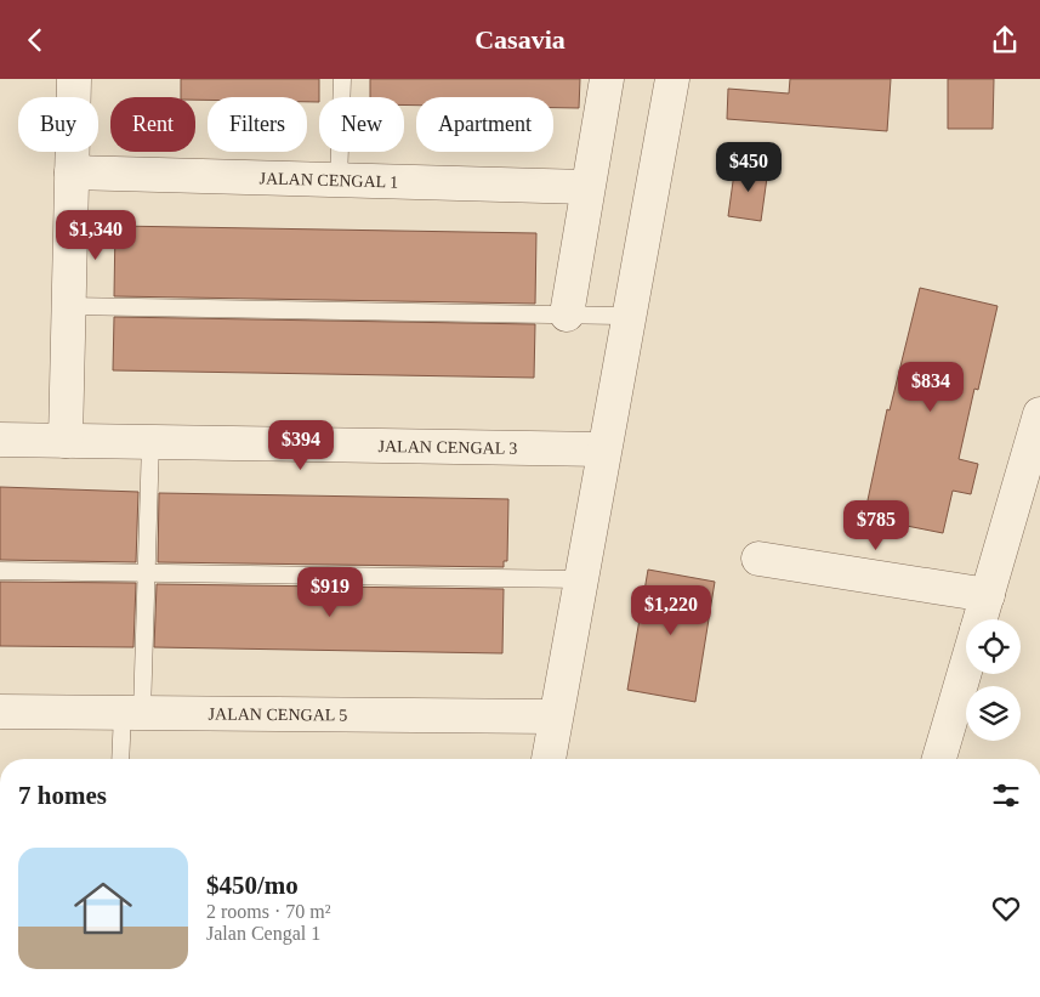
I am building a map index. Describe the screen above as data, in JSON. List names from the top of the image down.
{
  "streets": {
    "street": ["JALAN CENGAL 1", "JALAN CENGAL 3", "JALAN CENGAL 5"]
  },
  "page": {
    "header": "Casavia",
    "chip": [
      "Buy",
      "Rent",
      "Filters",
      "New",
      "Apartment"
    ],
    "price": [
      "$450",
      "$1,340",
      "$834",
      "$394",
      "$785",
      "$919",
      "$1,220"
    ],
    "heading": "7 homes",
    "list": [
      {
        "name": "$450/mo",
        "note": "2 rooms · 70 m² · Jalan Cengal 1"
      }
    ]
  }
}
